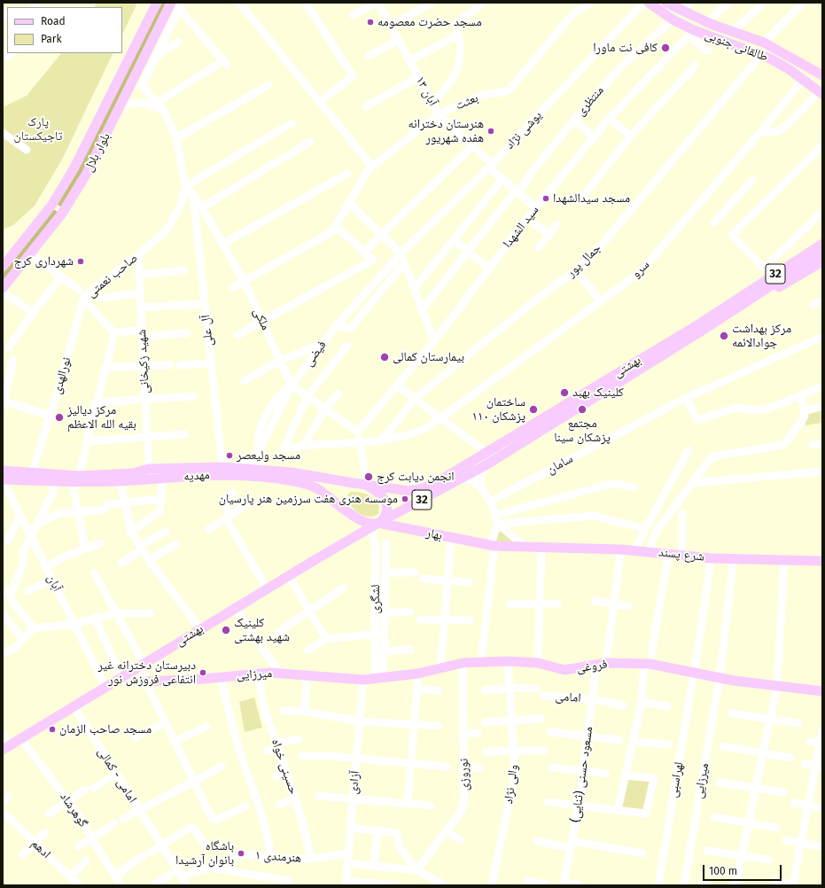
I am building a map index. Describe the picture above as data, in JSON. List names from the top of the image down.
{
  "streets": {
    "main road": [
      "طالقانی جنوبی",
      "بلوار بلال",
      "32",
      "بهشتى",
      "مهدیه",
      "بهار",
      "شرع پسند",
      "بهشتی",
      "فروغی",
      "میرزایی"
    ],
    "street": [
      "۱۳ آبان",
      "منتظری",
      "بعثت",
      "یوشی نژاد",
      "سید الشهدا",
      "جمال پور",
      "سرو",
      "صاحب نعمتی",
      "ملکی",
      "آل علی",
      "فیضی",
      "شهید زکیخانی",
      "نورالهدی",
      "سامان",
      "آبان",
      "لشگری",
      "امامی",
      "حسینی خواه",
      "نوروزی",
      "مسعود حسنی (ثنایی)",
      "امامی - کمالی",
      "لهراسبی",
      "آزادی",
      "والی نژاد",
      "گوهرشاد",
      "ادهم",
      "هنرمندی ۱"
    ]
  },
  "crossings": [
    ["طالقانی جنوبی", "منتظری"],
    ["طالقانی جنوبی", "سید الشهدا"],
    ["طالقانی جنوبی", "جمال پور"],
    ["طالقانی جنوبی", "سرو"],
    ["۱۳ آبان", "منتظری"],
    ["۱۳ آبان", "بعثت"],
    ["۱۳ آبان", "یوشی نژاد"],
    ["۱۳ آبان", "سید الشهدا"],
    ["بعثت", "ملکی"],
    ["یوشی نژاد", "فیضی"],
    ["جمال پور", "سرو"],
    ["صاحب نعمتی", "ملکی"],
    ["صاحب نعمتی", "شهید زکیخانی"],
    ["صاحب نعمتی", "نورالهدی"],
    ["ملکی", "آل علی"],
    ["ملکی", "فیضی"],
    ["آل علی", "مهدیه"],
    ["شهید زکیخانی", "مهدیه"],
    ["بهشتى", "مهدیه"],
    ["بهشتى", "بهار"],
    ["بهشتى", "لشگری"],
    ["بهشتى", "بهشتی"],
    ["نورالهدی", "مهدیه"],
    ["مهدیه", "بهار"],
    ["مهدیه", "آبان"],
    ["مهدیه", "لشگری"],
    ["مهدیه", "بهشتی"],
    ["بهار", "شرع پسند"],
    ["بهار", "لشگری"],
    ["بهار", "بهشتی"],
    ["شرع پسند", "میرزایی"],
    ["شرع پسند", "مسعود حسنی (ثنایی)"],
    ["شرع پسند", "لهراسبی"],
    ["آبان", "بهشتی"],
    ["لشگری", "بهشتی"],
    ["لشگری", "فروغی"],
    ["بهشتی", "امامی - کمالی"],
    ["بهشتی", "گوهرشاد"],
    ["فروغی", "میرزایی"],
    ["فروغی", "نوروزی"],
    ["فروغی", "مسعود حسنی (ثنایی)"],
    ["فروغی", "لهراسبی"],
    ["فروغی", "آزادی"],
    ["فروغی", "والی نژاد"],
    ["میرزایی", "حسینی خواه"],
    ["میرزایی", "آزادی"],
    ["امامی", "مسعود حسنی (ثنایی)"],
    ["حسینی خواه", "هنرمندی ۱"],
    ["آزادی", "هنرمندی ۱"]
  ],
  "parks": ["پارک تاجیکستان"],
  "places": [
    "مسجد حضرت معصومه",
    "کافی نت ماورا",
    "هنرستان دخترانه هفده شهریور",
    "مسجد سیدالشهدا",
    "شهرداری کرج",
    "مرکز بهداشت جوادالائمه",
    "بیمارستان کمالی",
    "کلینیک بهبد",
    "ساختمان پزشکان ۱۱۰",
    "مجتمع پزشکان سینا",
    "مرکز دیالیز بقیه الله الاعظم",
    "مسجد ولیعصر",
    "انجمن دیابت کرج",
    "موسسه هنری هفت سرزمین هنر پارسیان",
    "کلینیک شهید بهشتی",
    "دبیرستان دخترانه غیر انتفاعی فروزش نور",
    "مسجد صاحب الزمان",
    "باشگاه بانوان آرشیدا"
  ],
  "legend": ["Road", "Park"],
  "scale_bar": "100 m"
}
